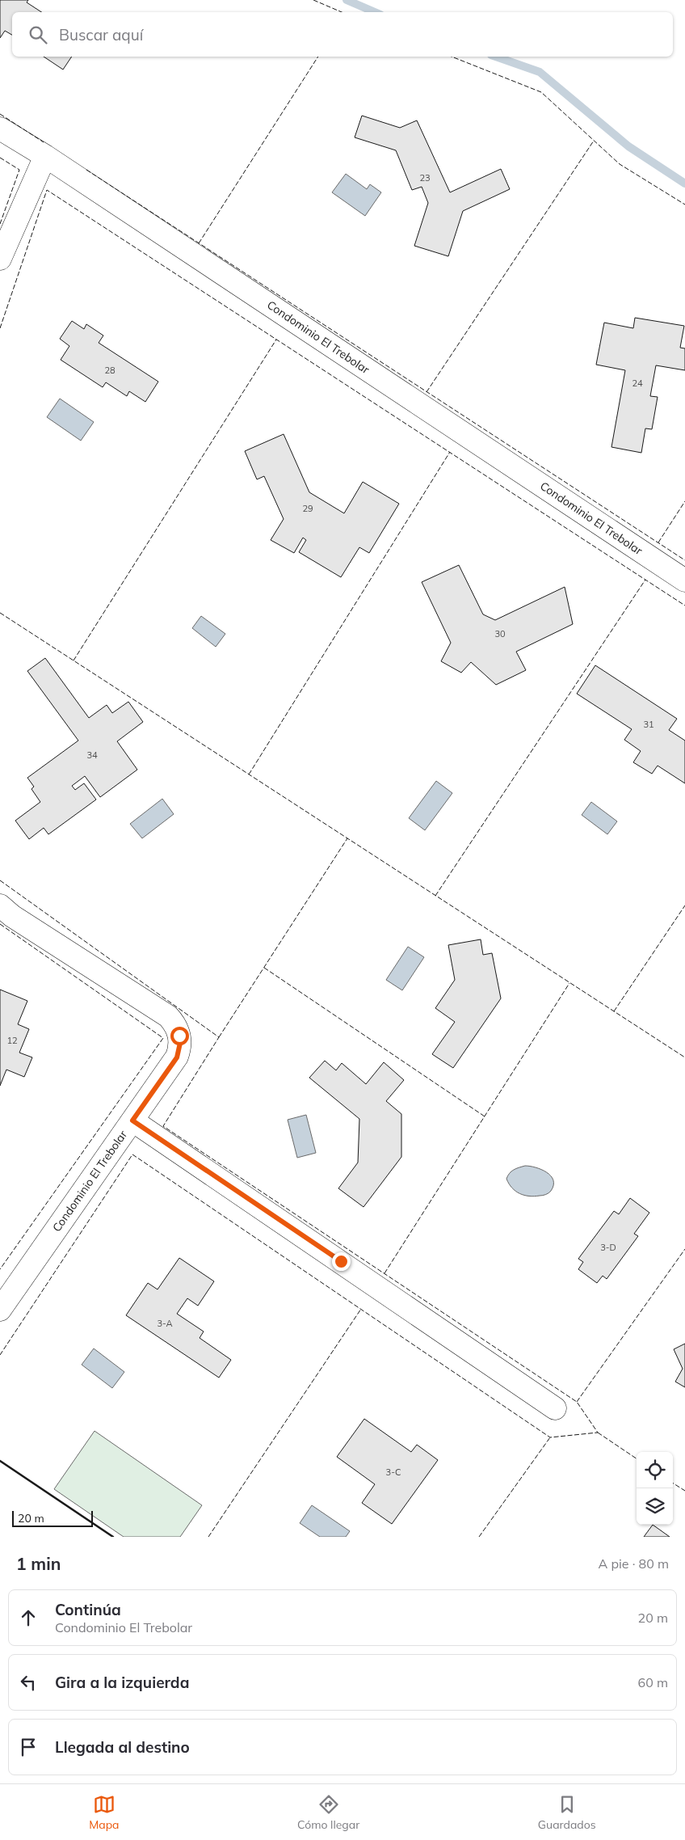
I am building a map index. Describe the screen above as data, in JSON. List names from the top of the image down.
{
  "streets": {
    "street": ["Condominio El Trebolar"]
  },
  "house_numbers": [
    "23",
    "28",
    "24",
    "29",
    "30",
    "31",
    "34",
    "12",
    "3-D",
    "3-A",
    "3-C"
  ],
  "scale_bar": "20 m",
  "page": {
    "search": "Buscar aquí",
    "scale": "20 m",
    "heading": ["1 min", "A pie · 80 m"],
    "list": [
      ["Continúa", "Condominio El Trebolar", "20 m"],
      ["Gira a la izquierda", "60 m"],
      "Llegada al destino"
    ],
    "nav": ["Mapa", "Cómo llegar", "Guardados"]
  }
}
